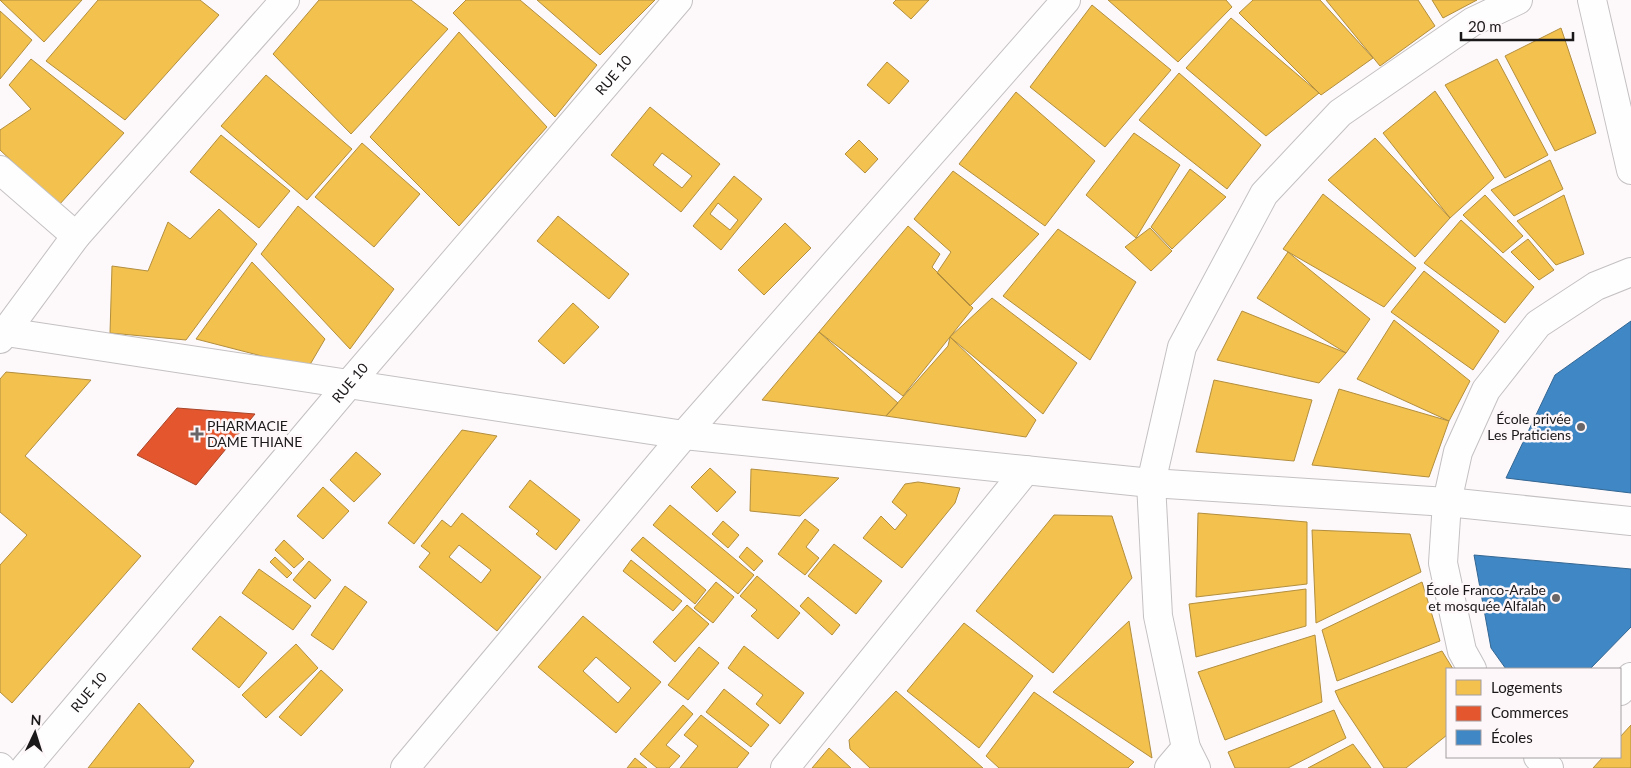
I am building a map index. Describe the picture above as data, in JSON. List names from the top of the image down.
{
  "streets": {
    "street": ["RUE 10"]
  },
  "places": {
    "other": ["École privée Les Praticiens", "École Franco-Arabe et mosquée Alfalah"],
    "health": ["PHARMACIE DAME THIANE"]
  },
  "legend": ["Logements", "Commerces", "Écoles"],
  "scale_bar": "20 m",
  "north": "top"
}
